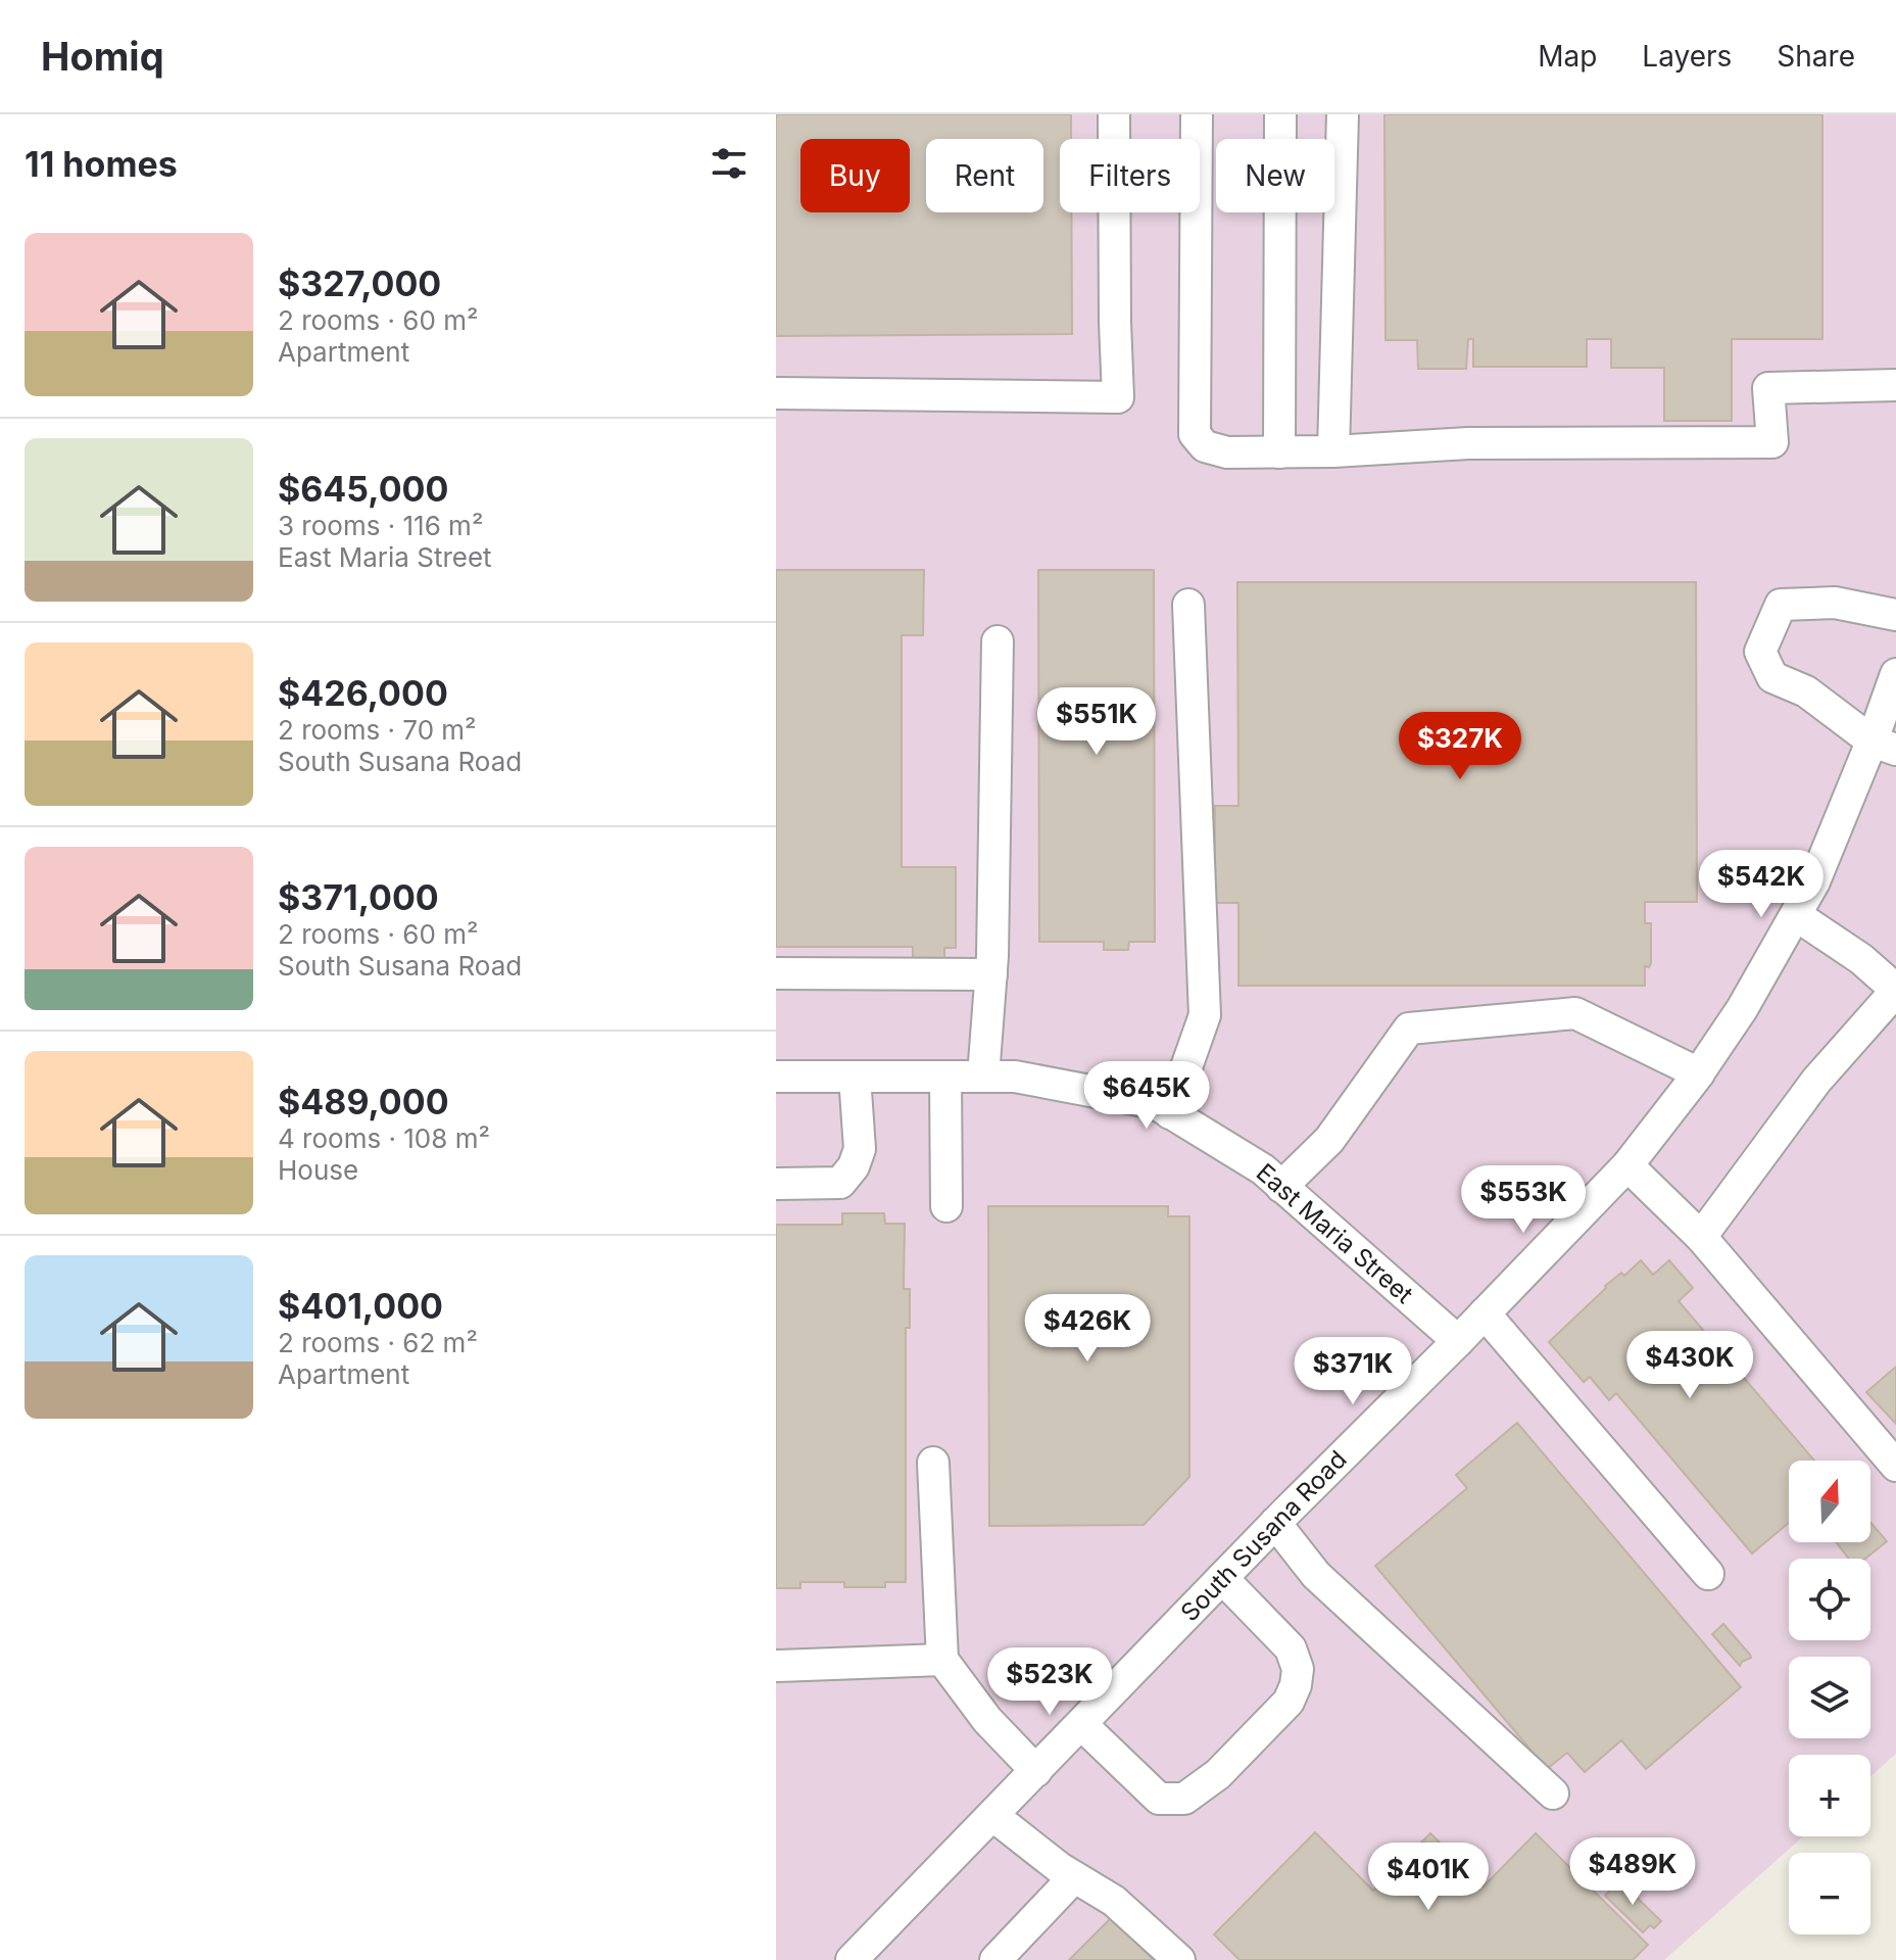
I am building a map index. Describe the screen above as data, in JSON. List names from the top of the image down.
{
  "streets": {
    "street": ["East Maria Street", "South Susana Road"]
  },
  "crossings": [
    ["East Maria Street", "South Susana Road"]
  ],
  "north": "top",
  "page": {
    "header": "Homiq",
    "nav": ["Map", "Layers", "Share"],
    "heading": "11 homes",
    "chip": [
      "Buy",
      "Rent",
      "Filters",
      "New"
    ],
    "list": [
      {
        "name": "$327,000",
        "note": "2 rooms · 60 m² · Apartment"
      },
      {
        "name": "$645,000",
        "note": "3 rooms · 116 m² · East Maria Street"
      },
      {
        "name": "$426,000",
        "note": "2 rooms · 70 m² · South Susana Road"
      },
      {
        "name": "$371,000",
        "note": "2 rooms · 60 m² · South Susana Road"
      },
      {
        "name": "$489,000",
        "note": "4 rooms · 108 m² · House"
      },
      {
        "name": "$401,000",
        "note": "2 rooms · 62 m² · Apartment"
      }
    ],
    "price": [
      "$551K",
      "$327K",
      "$542K",
      "$645K",
      "$553K",
      "$426K",
      "$430K",
      "$371K",
      "$523K",
      "$489K",
      "$401K"
    ],
    "map_buttons": ["+", "−"]
  }
}
